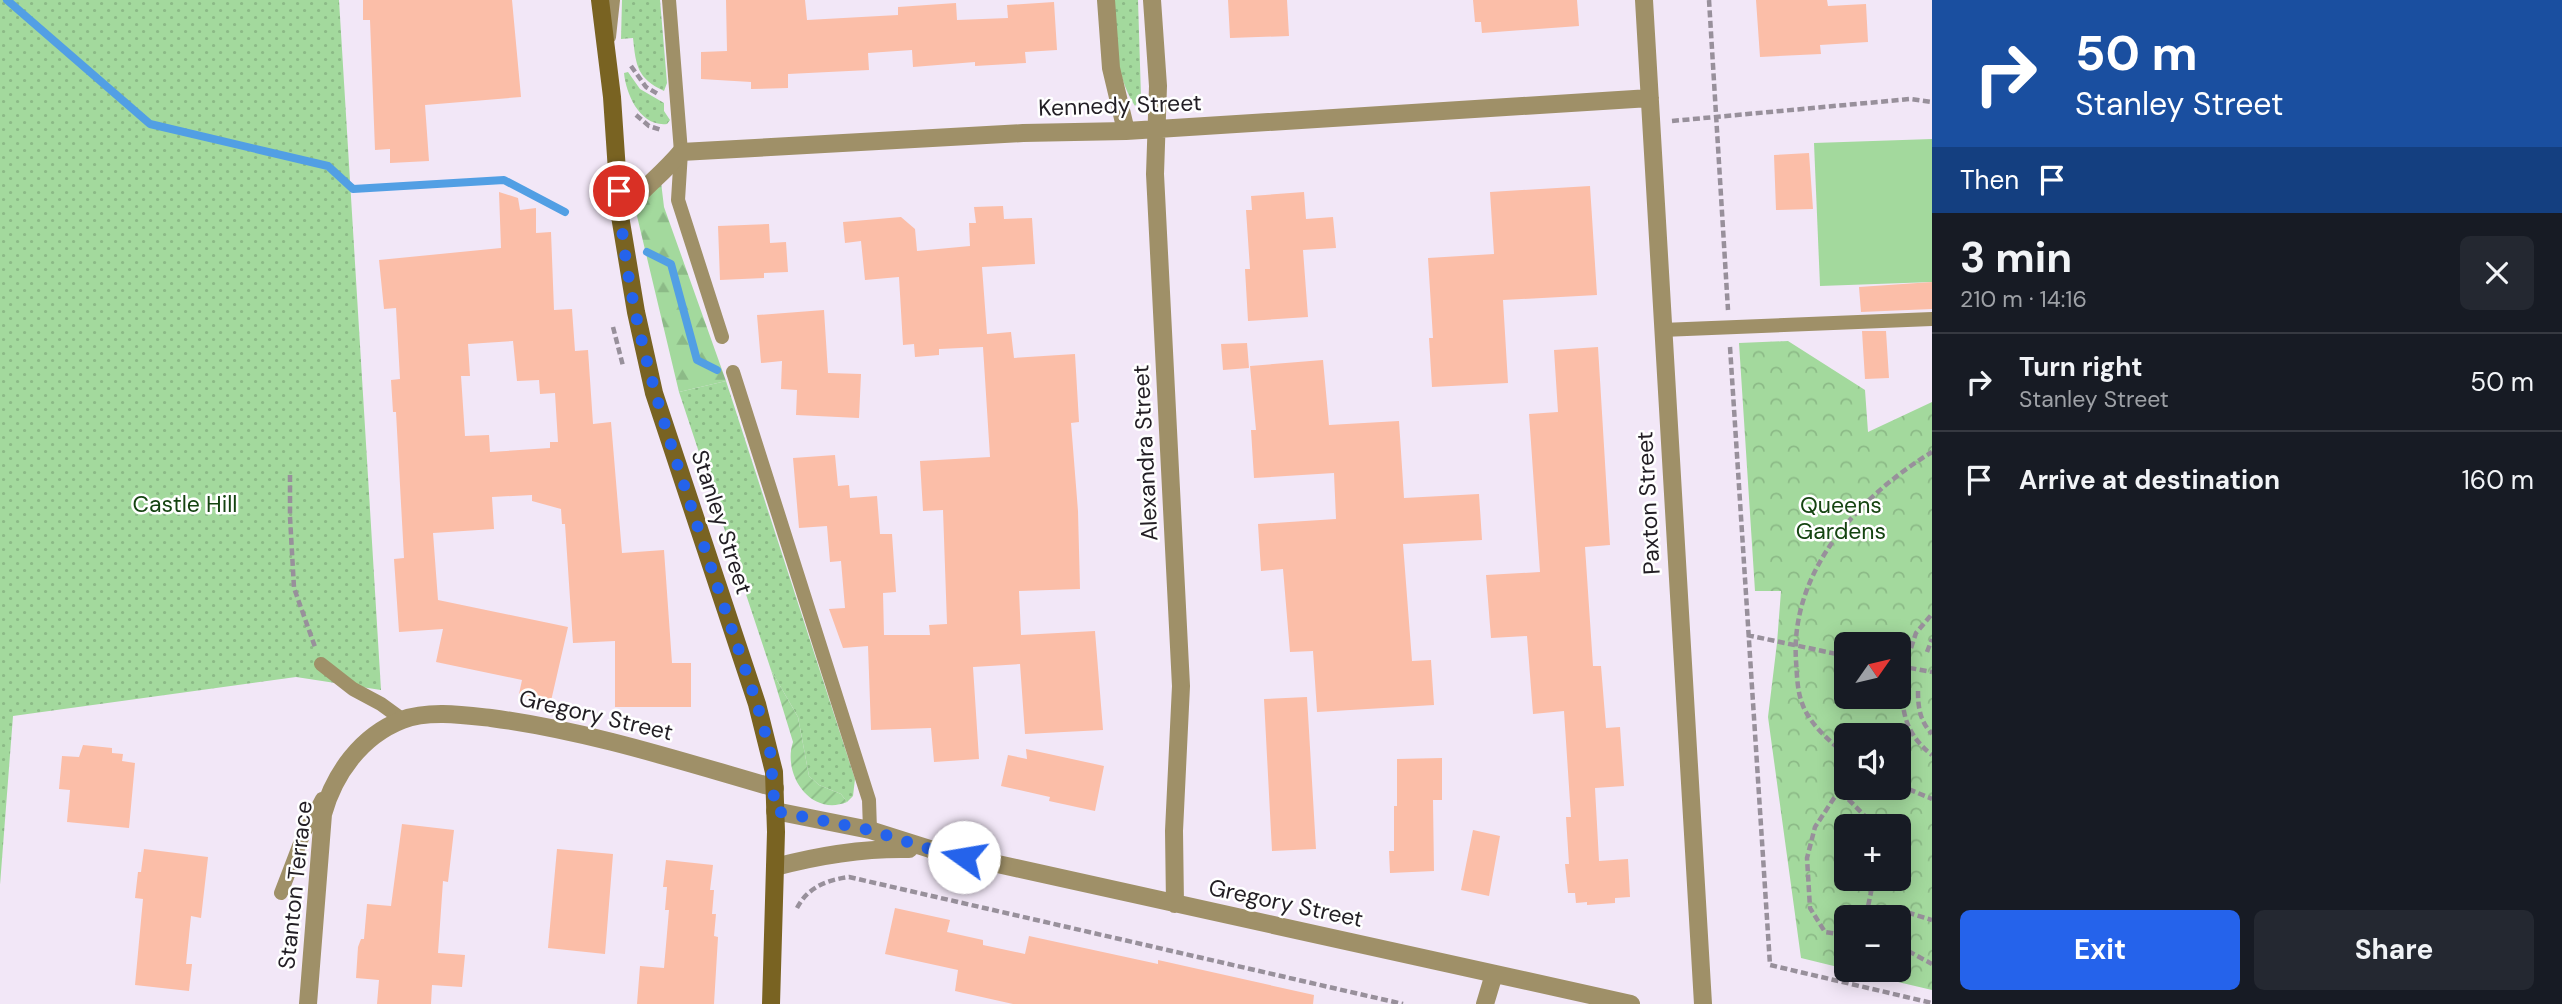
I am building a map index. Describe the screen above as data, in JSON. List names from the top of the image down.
{
  "streets": {
    "main road": ["Stanley Street"],
    "street": [
      "Kennedy Street",
      "Alexandra Street",
      "Paxton Street",
      "Gregory Street",
      "Stanton Terrace"
    ]
  },
  "crossings": [
    ["Kennedy Street", "Alexandra Street"],
    ["Kennedy Street", "Paxton Street"],
    ["Alexandra Street", "Gregory Street"],
    ["Stanley Street", "Gregory Street"],
    ["Gregory Street", "Stanton Terrace"]
  ],
  "parks": ["Castle Hill", "Queens Gardens"],
  "north": "top right",
  "page": {
    "turn": ["50 m", "Stanley Street"],
    "then": "Then",
    "heading": ["3 min", "210 m · 14:16"],
    "list": [
      {
        "name": "Turn right",
        "note": "Stanley Street",
        "value": "50 m"
      },
      {
        "name": "Arrive at destination",
        "value": "160 m"
      }
    ],
    "map_buttons": ["+", "−"],
    "buttons": ["Exit", "Share"]
  }
}
